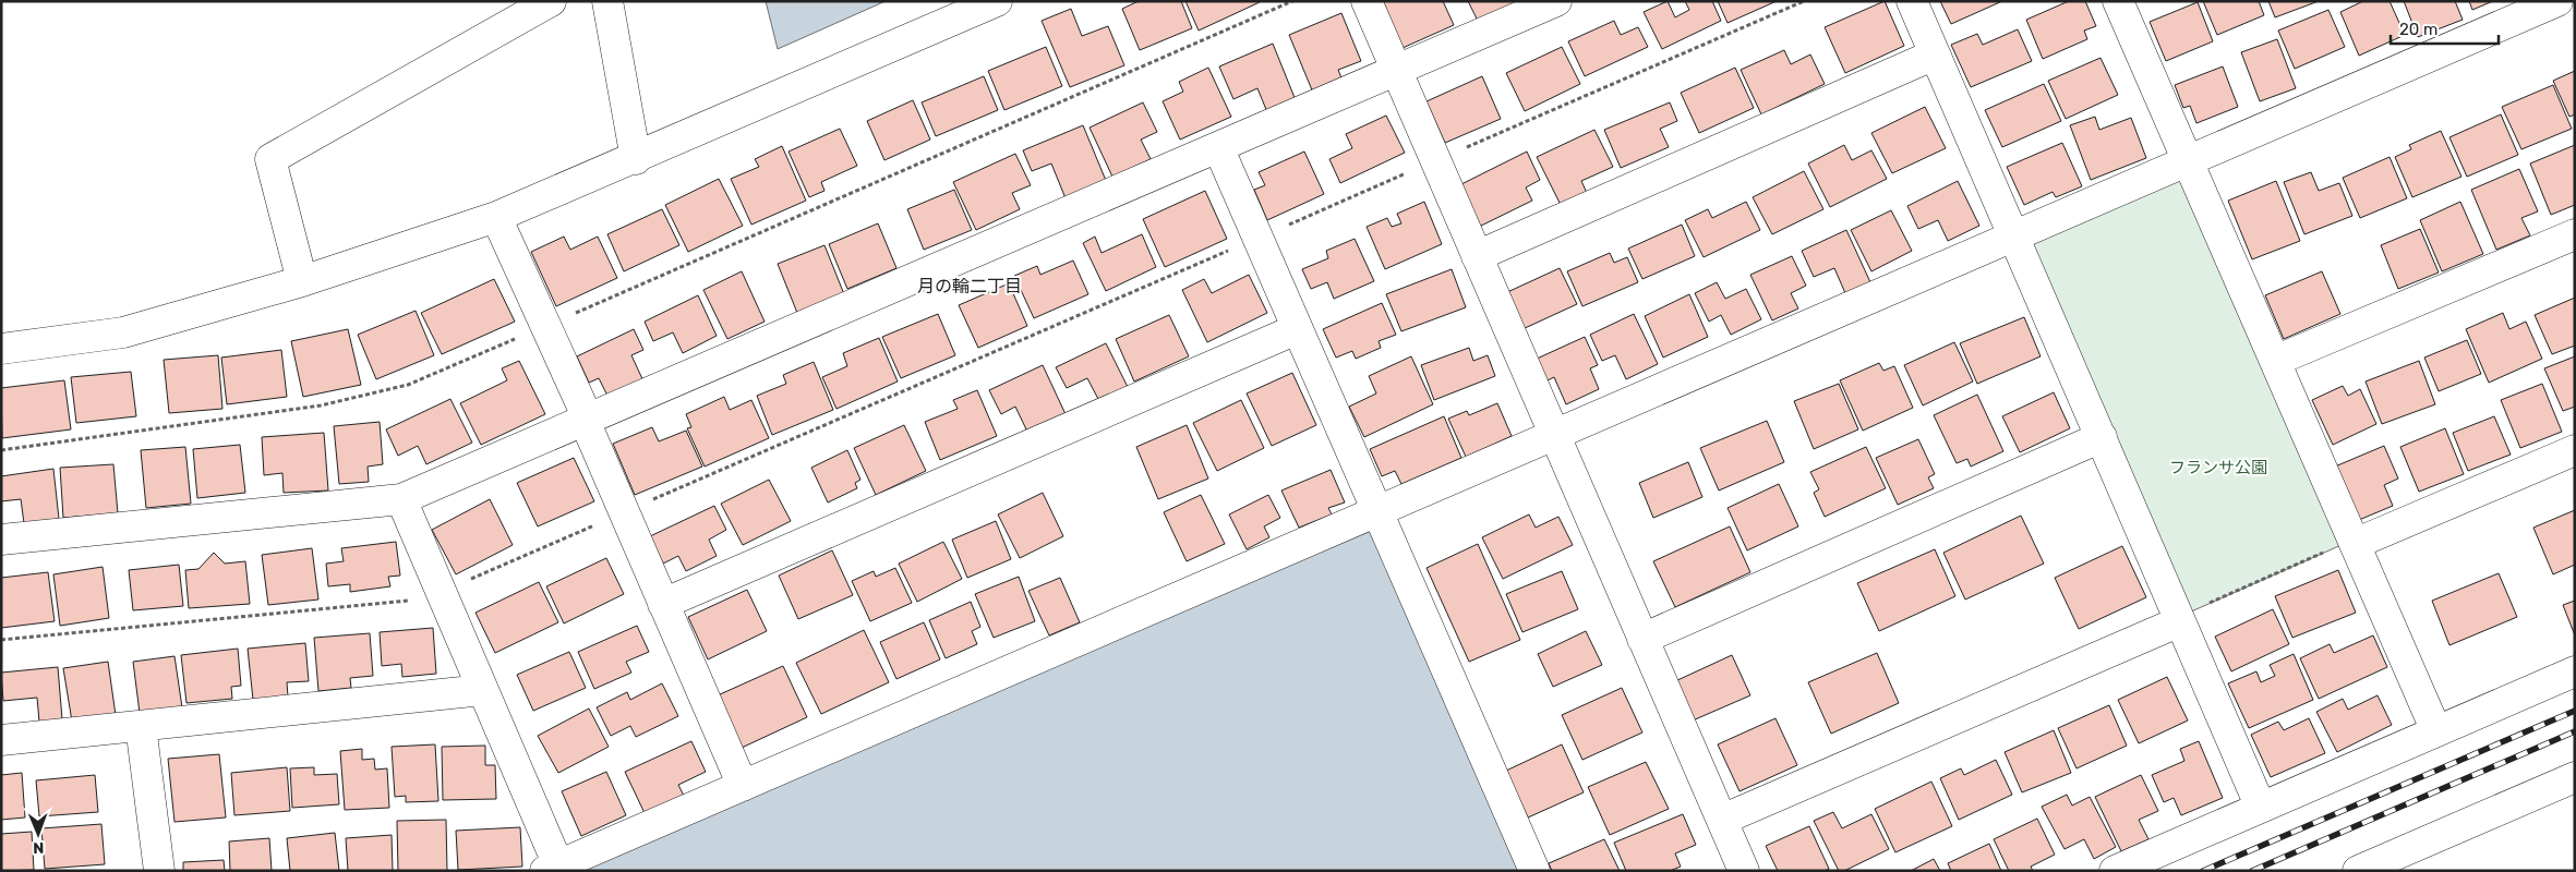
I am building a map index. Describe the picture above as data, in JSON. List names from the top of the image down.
{
  "districts": ["月の輪二丁目"],
  "parks": ["フランサ公園"],
  "scale_bar": "20 m",
  "north": "bottom"
}
